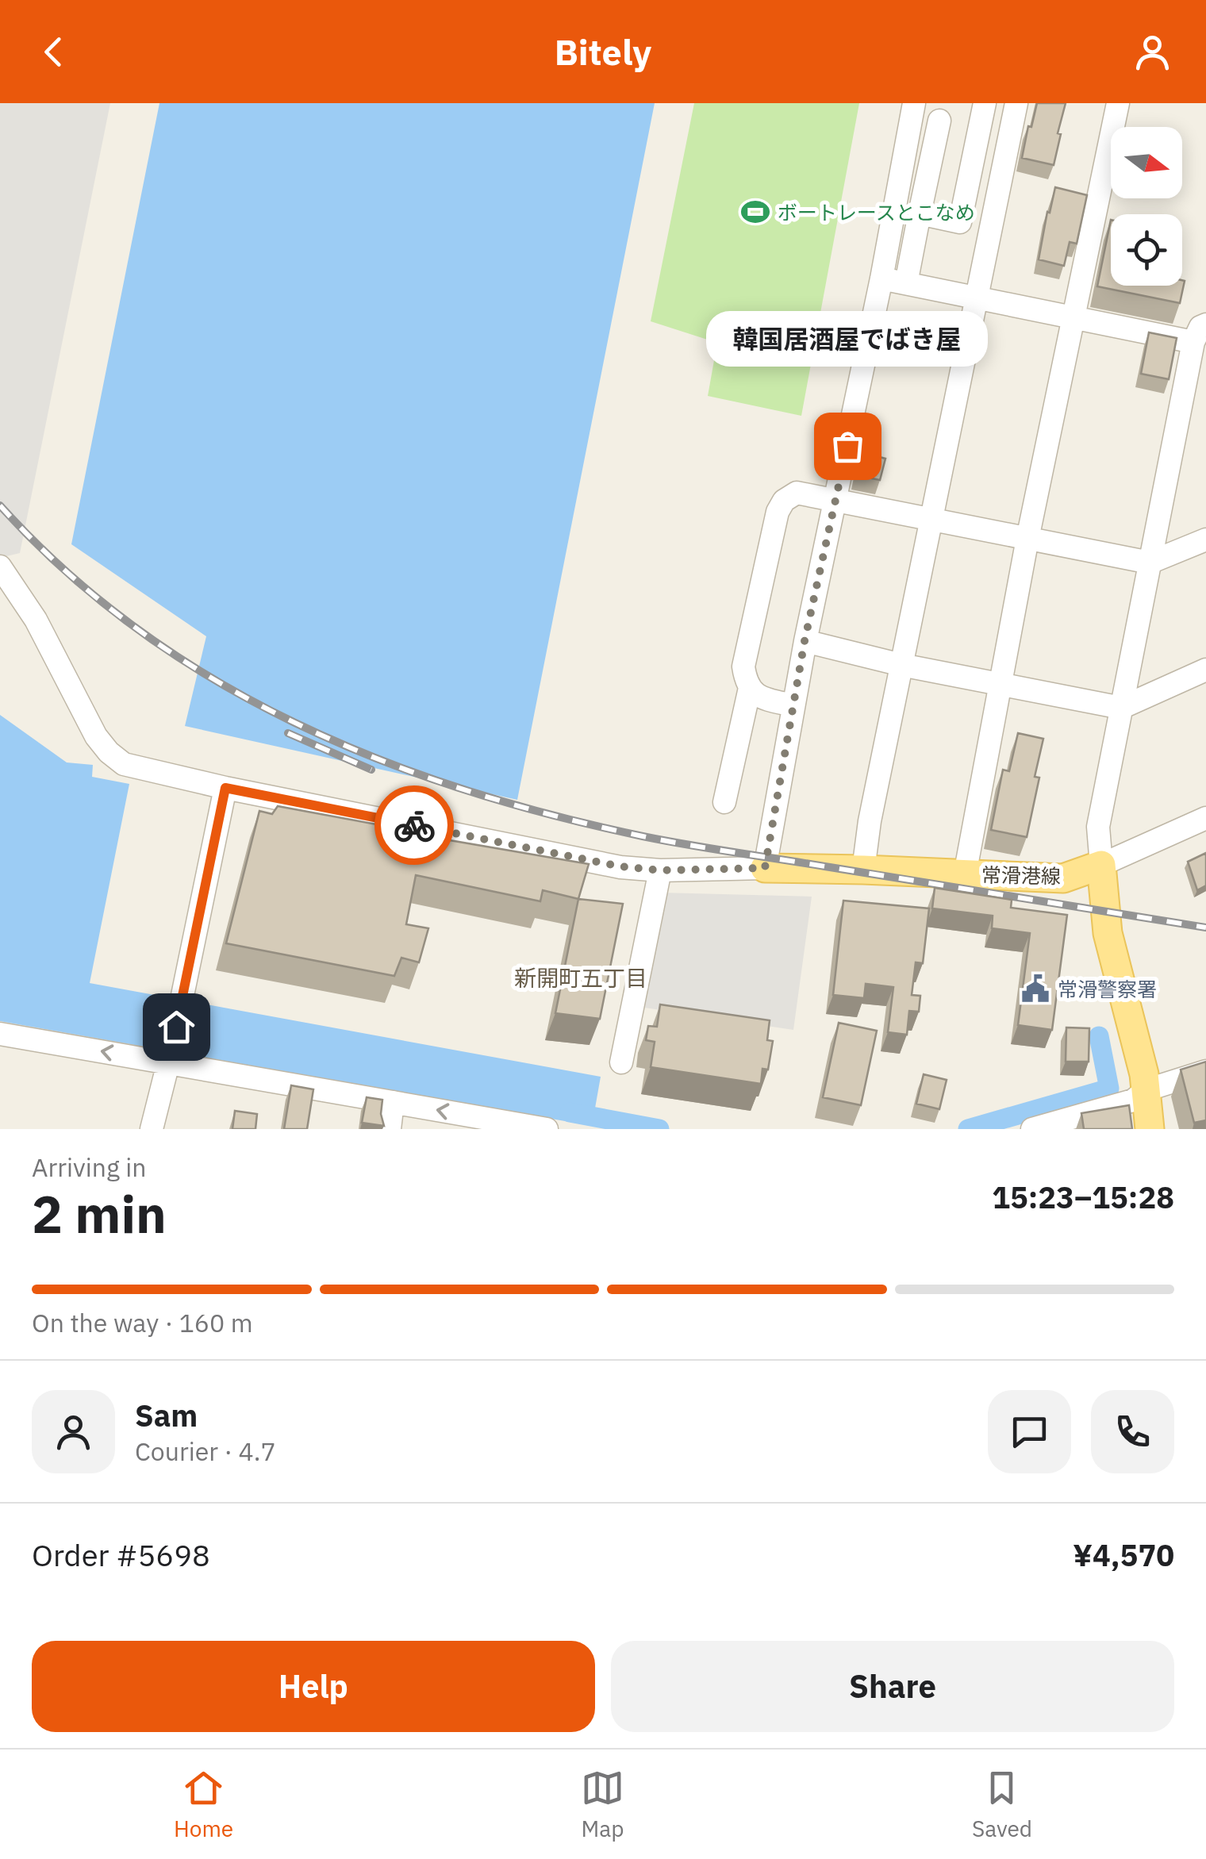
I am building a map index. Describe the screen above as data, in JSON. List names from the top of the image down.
{
  "streets": {
    "main road": ["常滑港線"]
  },
  "districts": ["新開町五丁目"],
  "places": {
    "sports": ["ボートレースとこなめ"],
    "other": ["韓国居酒屋でばき屋"],
    "public building": ["常滑警察署"]
  },
  "north": "right",
  "page": {
    "header": "Bitely",
    "bubble": "韓国居酒屋でばき屋",
    "heading": ["2 min", "Arriving in", "15:23–15:28"],
    "panel": [
      "Sam",
      "Courier · 4.7",
      "Order #5698",
      "¥4,570"
    ],
    "bar": "On the way · 160 m",
    "buttons": ["Help", "Share"],
    "tabs": ["Home", "Map", "Saved"]
  }
}
